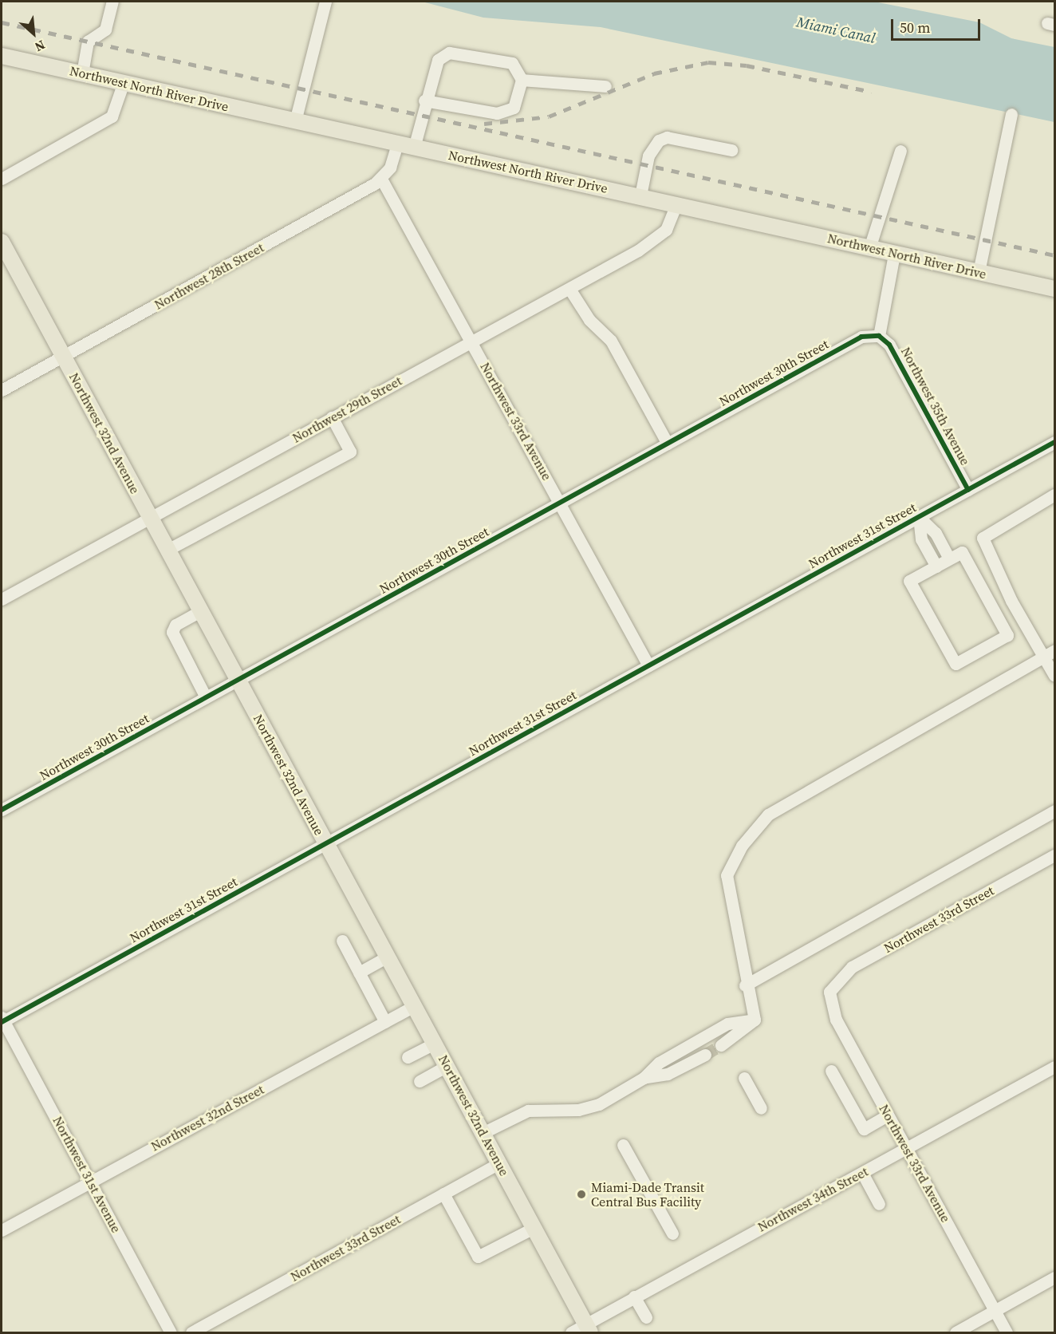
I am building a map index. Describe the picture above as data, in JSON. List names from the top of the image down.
{
  "streets": {
    "main road": ["Northwest North River Drive", "Northwest 32nd Avenue"],
    "street": [
      "Northwest 28th Street",
      "Northwest 30th Street",
      "Northwest 35th Avenue",
      "Northwest 29th Street",
      "Northwest 33rd Avenue",
      "Northwest 31st Street",
      "Northwest 33rd Street",
      "Northwest 32nd Street",
      "Northwest 31st Avenue",
      "Northwest 34th Street"
    ]
  },
  "crossings": [
    ["Northwest North River Drive", "Northwest 29th Street"],
    ["Northwest 28th Street", "Northwest 33rd Avenue"],
    ["Northwest 28th Street", "Northwest 32nd Avenue"],
    ["Northwest 30th Street", "Northwest 35th Avenue"],
    ["Northwest 30th Street", "Northwest 33rd Avenue"],
    ["Northwest 30th Street", "Northwest 32nd Avenue"],
    ["Northwest 35th Avenue", "Northwest 31st Street"],
    ["Northwest 29th Street", "Northwest 33rd Avenue"],
    ["Northwest 29th Street", "Northwest 32nd Avenue"],
    ["Northwest 33rd Avenue", "Northwest 31st Street"],
    ["Northwest 33rd Avenue", "Northwest 33rd Street"],
    ["Northwest 33rd Avenue", "Northwest 34th Street"],
    ["Northwest 32nd Avenue", "Northwest 31st Street"],
    ["Northwest 32nd Avenue", "Northwest 33rd Street"],
    ["Northwest 32nd Avenue", "Northwest 32nd Street"],
    ["Northwest 32nd Avenue", "Northwest 34th Street"],
    ["Northwest 31st Street", "Northwest 31st Avenue"],
    ["Northwest 32nd Street", "Northwest 31st Avenue"]
  ],
  "water": ["Miami Canal"],
  "places": ["Miami-Dade Transit Central Bus Facility"],
  "scale_bar": "50 m",
  "north": "bottom right"
}
